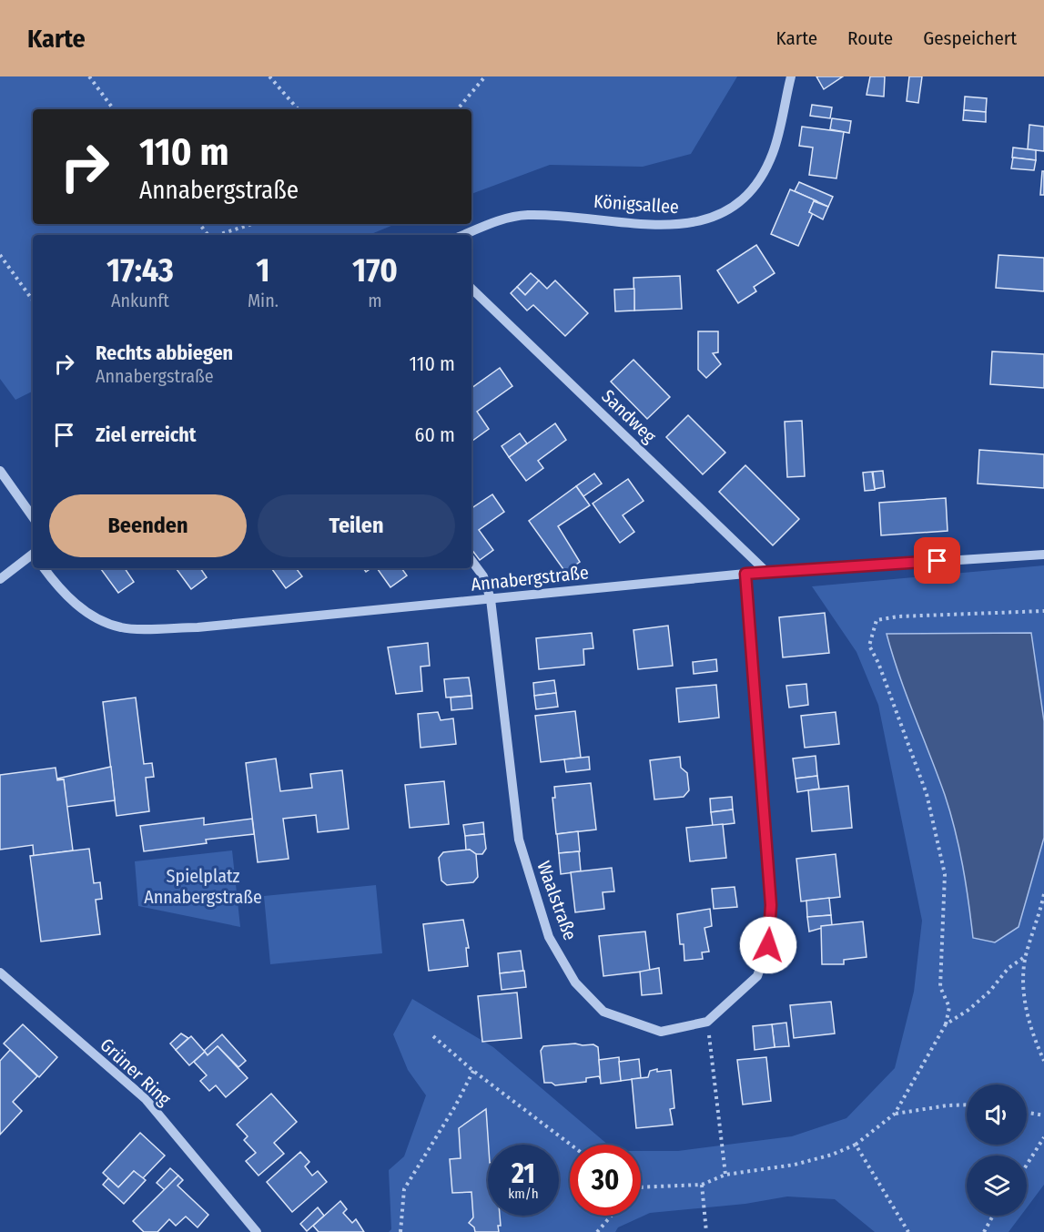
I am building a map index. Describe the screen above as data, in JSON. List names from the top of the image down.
{
  "streets": {
    "street": [
      "Königsallee",
      "Sandweg",
      "Annabergstraße",
      "Waalstraße",
      "Grüner Ring"
    ]
  },
  "crossings": [
    ["Sandweg", "Annabergstraße"],
    ["Annabergstraße", "Waalstraße"]
  ],
  "parks": ["Spielplatz Annabergstraße"],
  "page": {
    "header": "Karte",
    "nav": ["Karte", "Route", "Gespeichert"],
    "turn": ["110 m", "Annabergstraße"],
    "eta": [
      "17:43",
      "Ankunft",
      "1",
      "Min.",
      "170",
      "m"
    ],
    "list": [
      {
        "name": "Rechts abbiegen",
        "note": "Annabergstraße",
        "value": "110 m"
      },
      {
        "name": "Ziel erreicht",
        "value": "60 m"
      }
    ],
    "buttons": ["Beenden", "Teilen"],
    "speed": "21 km/h",
    "limit": "30"
  }
}
